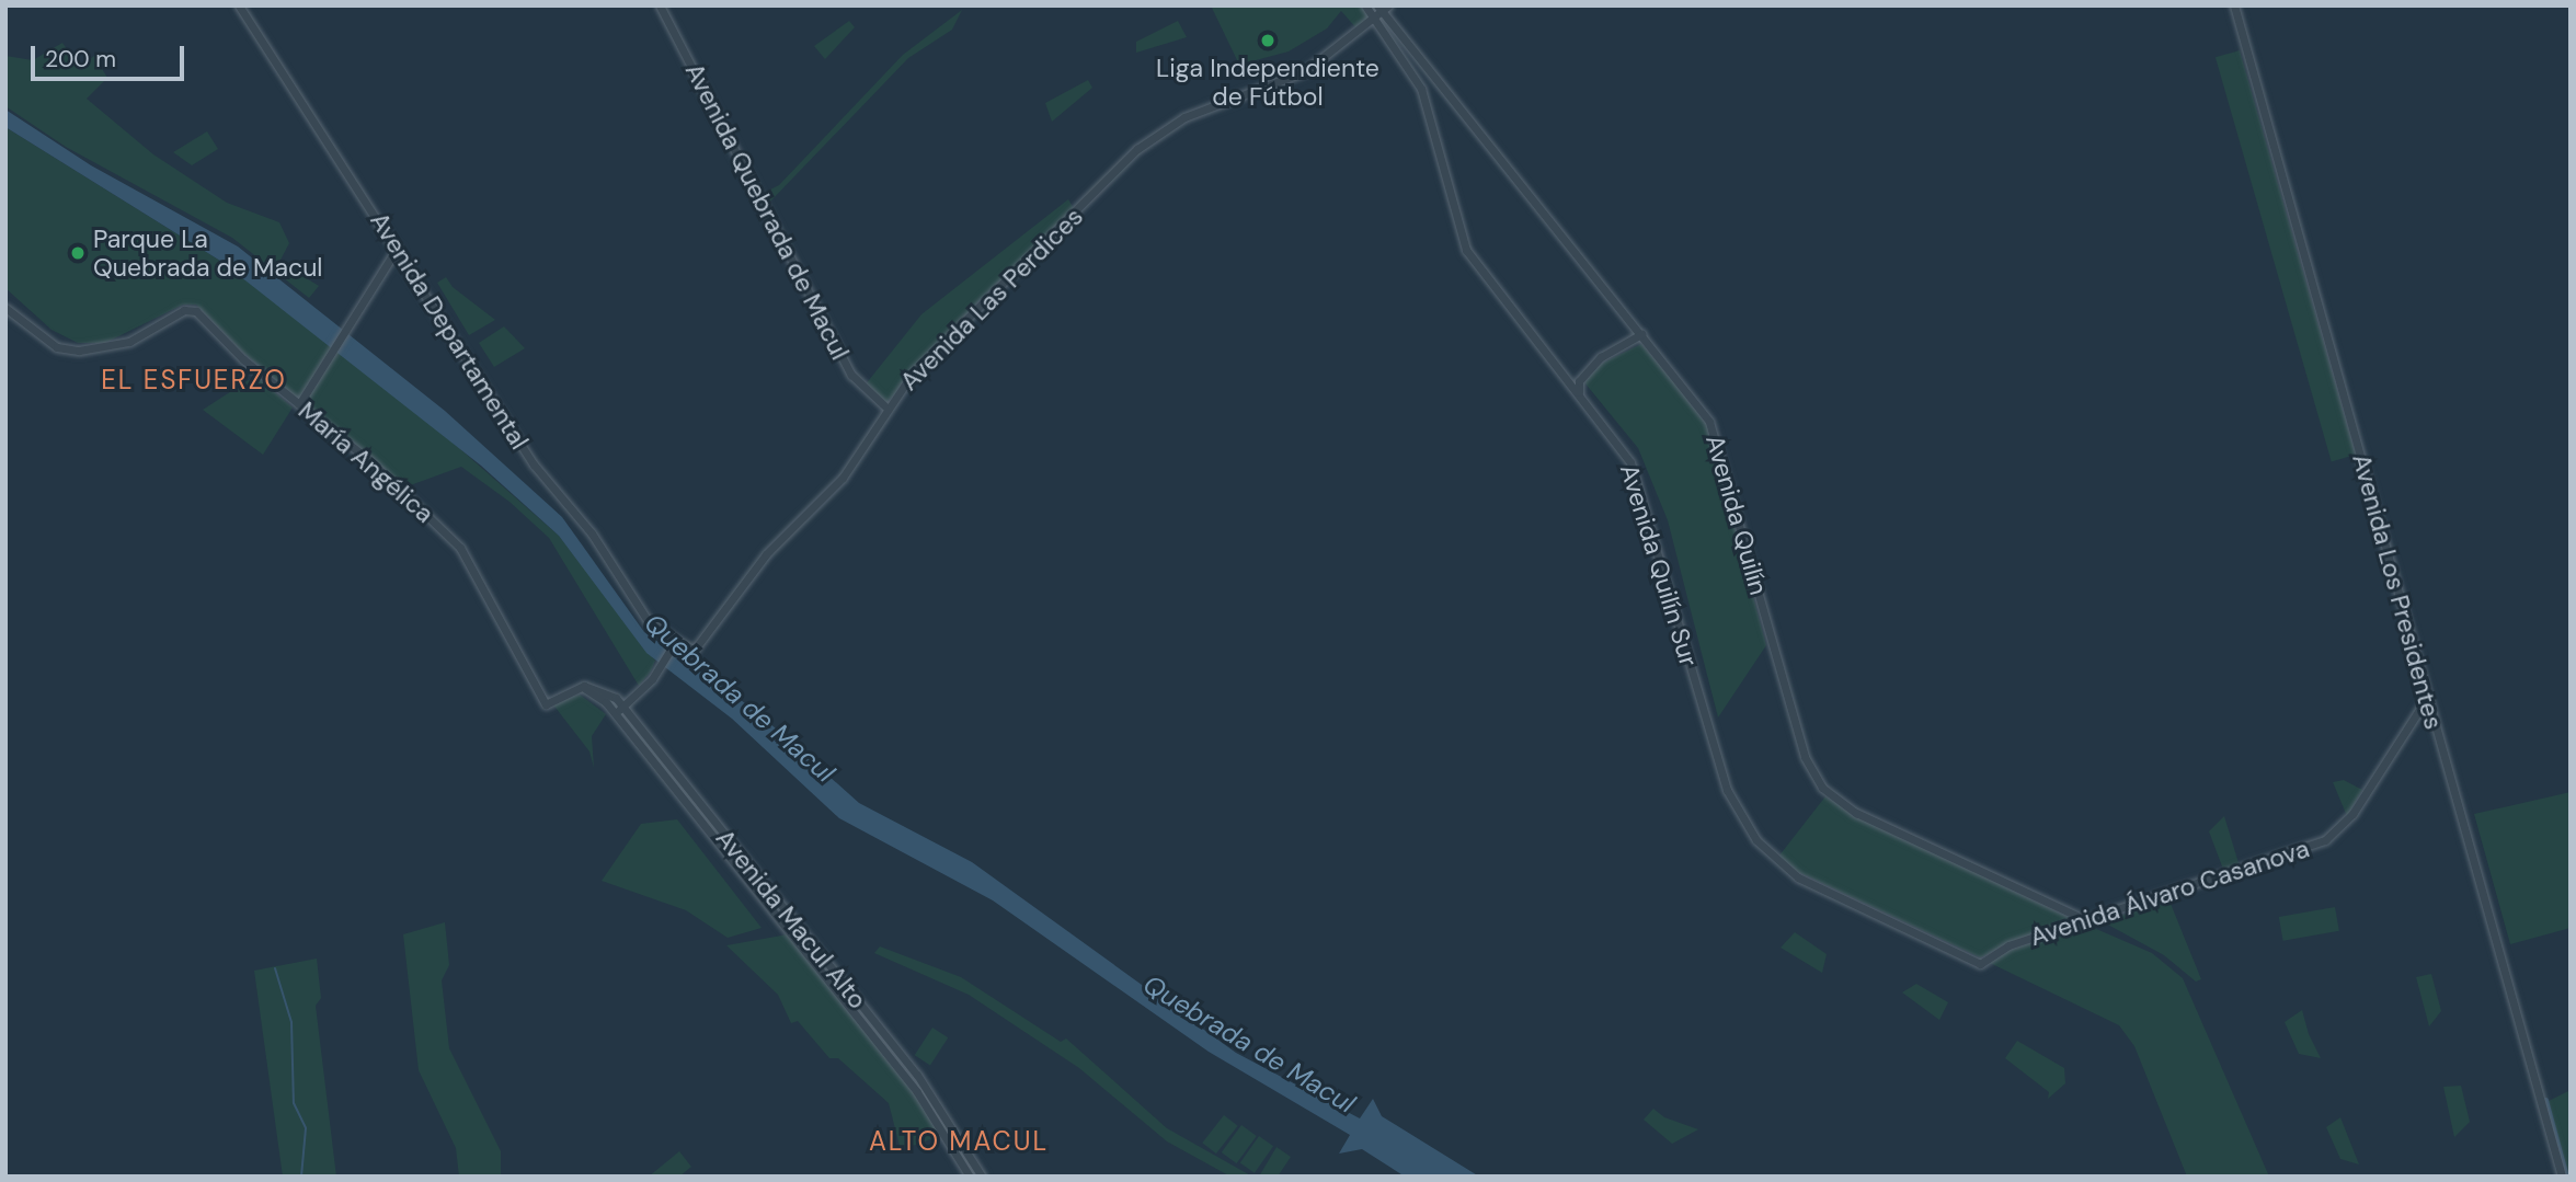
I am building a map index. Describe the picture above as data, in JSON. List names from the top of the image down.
{
  "streets": {
    "street": [
      "Avenida Quebrada de Macul",
      "Avenida Las Perdices",
      "Avenida Departamental",
      "María Angélica",
      "Avenida Quilín",
      "Avenida Quilín Sur",
      "Avenida Los Presidentes",
      "Avenida Álvaro Casanova",
      "Avenida Macul Alto"
    ]
  },
  "crossings": [
    ["Avenida Quebrada de Macul", "Avenida Las Perdices"],
    ["Avenida Las Perdices", "Avenida Departamental"],
    ["Avenida Las Perdices", "Avenida Quilín"],
    ["Avenida Las Perdices", "Avenida Quilín Sur"],
    ["María Angélica", "Avenida Macul Alto"],
    ["Avenida Quilín", "Avenida Álvaro Casanova"],
    ["Avenida Quilín Sur", "Avenida Álvaro Casanova"],
    ["Avenida Los Presidentes", "Avenida Álvaro Casanova"]
  ],
  "districts": ["EL ESFUERZO", "ALTO MACUL"],
  "water": ["Quebrada de Macul"],
  "places": ["Liga Independiente de Fútbol", "Parque La Quebrada de Macul"],
  "scale_bar": "200 m"
}
